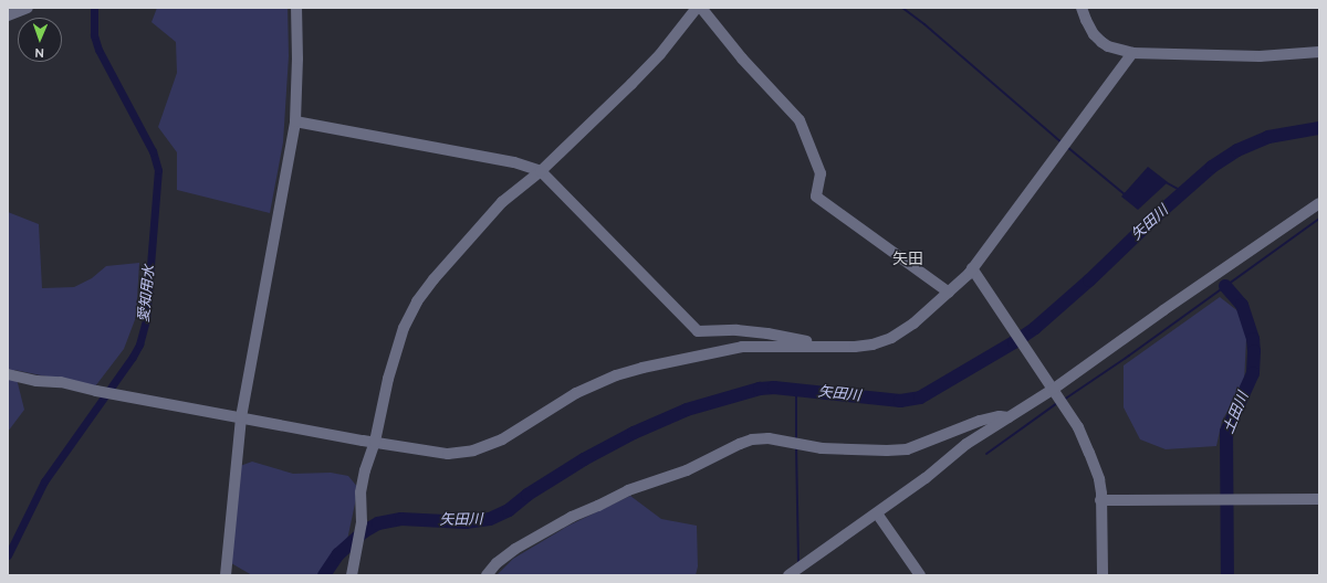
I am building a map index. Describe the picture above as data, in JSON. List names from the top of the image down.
{
  "districts": ["矢田"],
  "water": ["矢田川", "愛知用水", "土田川"],
  "north": "bottom"
}
